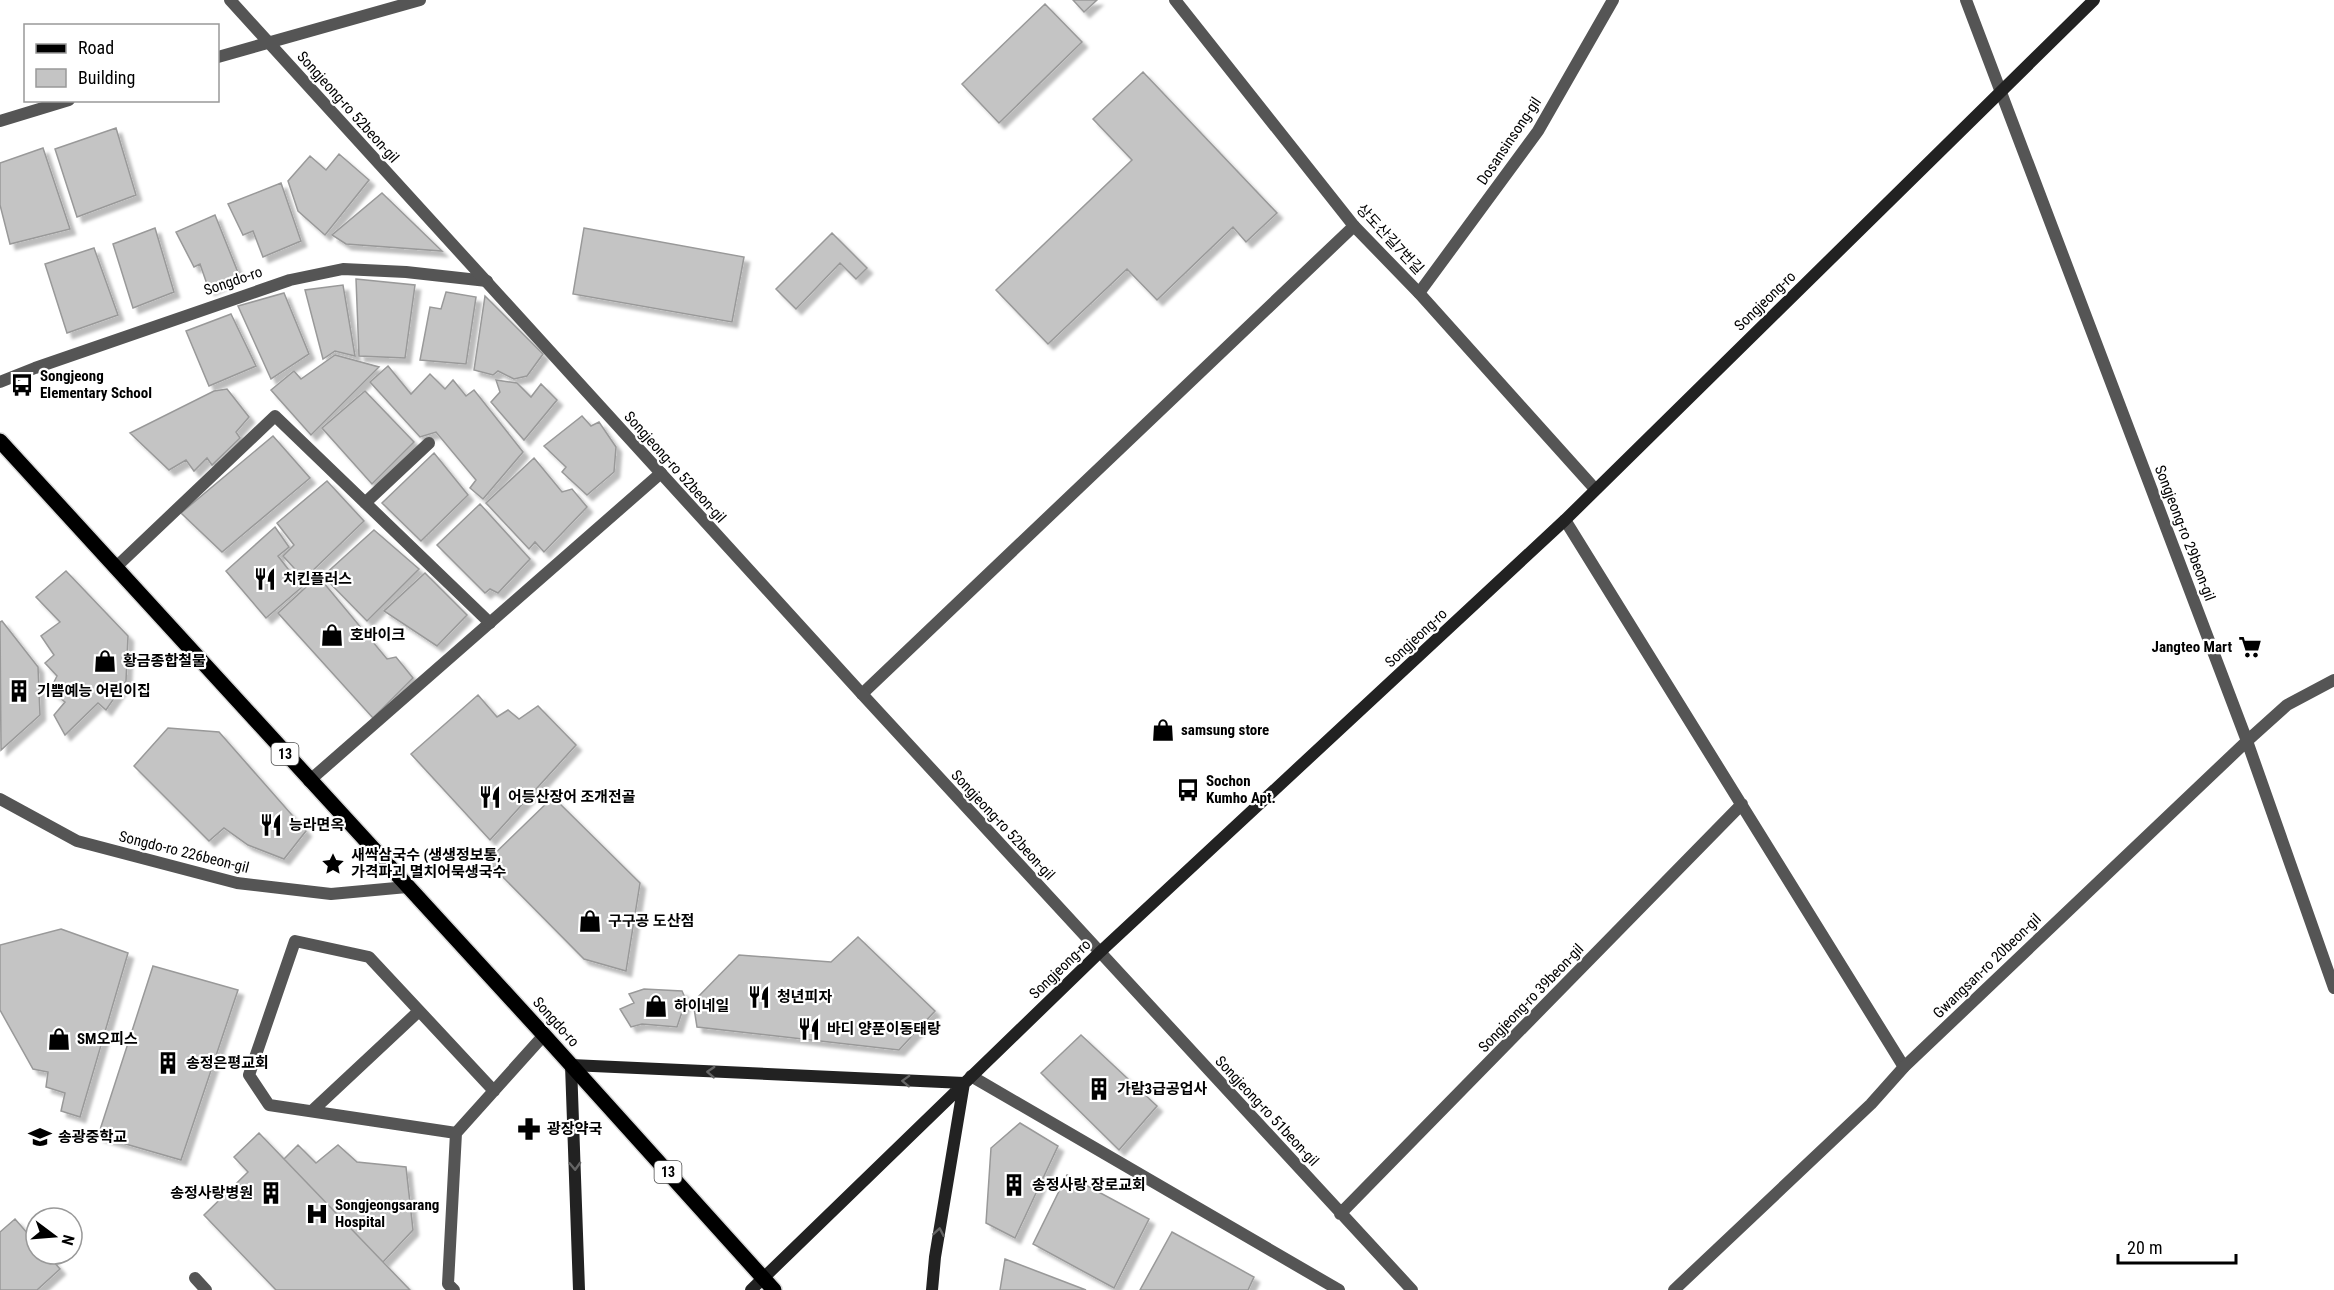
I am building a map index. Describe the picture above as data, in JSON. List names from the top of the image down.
{
  "streets": {
    "main road": ["Songdo-ro", "13"],
    "street": [
      "Songjeong-ro 52beon-gil",
      "Dosansinsong-gil",
      "상도산길7번길",
      "Songjeong-ro",
      "Songjeong-ro 29beon-gil",
      "Songdo-ro 226beon-gil",
      "Gwangsan-ro 20beon-gil",
      "Songjeong-ro 39beon-gil",
      "Songjeong-ro 51beon-gil"
    ]
  },
  "crossings": [
    ["Songjeong-ro 52beon-gil", "Songdo-ro"],
    ["Songjeong-ro 52beon-gil", "Songjeong-ro"],
    ["Songjeong-ro 52beon-gil", "Songjeong-ro 51beon-gil"],
    ["Dosansinsong-gil", "상도산길7번길"],
    ["상도산길7번길", "Songjeong-ro"],
    ["Songdo-ro", "Songjeong-ro"],
    ["Songdo-ro", "Songdo-ro 226beon-gil"],
    ["Songjeong-ro", "Songjeong-ro 29beon-gil"],
    ["Songjeong-ro", "Songjeong-ro 51beon-gil"],
    ["Songjeong-ro 29beon-gil", "Gwangsan-ro 20beon-gil"],
    ["Songjeong-ro 39beon-gil", "Songjeong-ro 51beon-gil"]
  ],
  "places": {
    "bus stop": ["Songjeong Elementary School", "Sochon Kumho Apt."],
    "restaurant": [
      "치킨플러스",
      "어등산장어 조개전골",
      "능라면옥",
      "청년피자",
      "바디 양푼이동태랑"
    ],
    "shop": [
      "호바이크",
      "황금종합철물",
      "samsung store",
      "구구공 도산점",
      "하이네일",
      "SM오피스"
    ],
    "supermarket": ["Jangteo Mart"],
    "building": [
      "기쁨예능 어린이집",
      "송정은평교회",
      "가람3급공업사",
      "송정사랑 장로교회",
      "송정사랑병원"
    ],
    "place": ["새싹삼국수 (생생정보통, 가격파괴 멸치어묵생국수"],
    "pharmacy": ["광장약국"],
    "school or university": ["송광중학교"],
    "hospital": ["Songjeongsarang Hospital"]
  },
  "legend": ["Road", "Building"],
  "scale_bar": "20 m",
  "north": "right"
}
